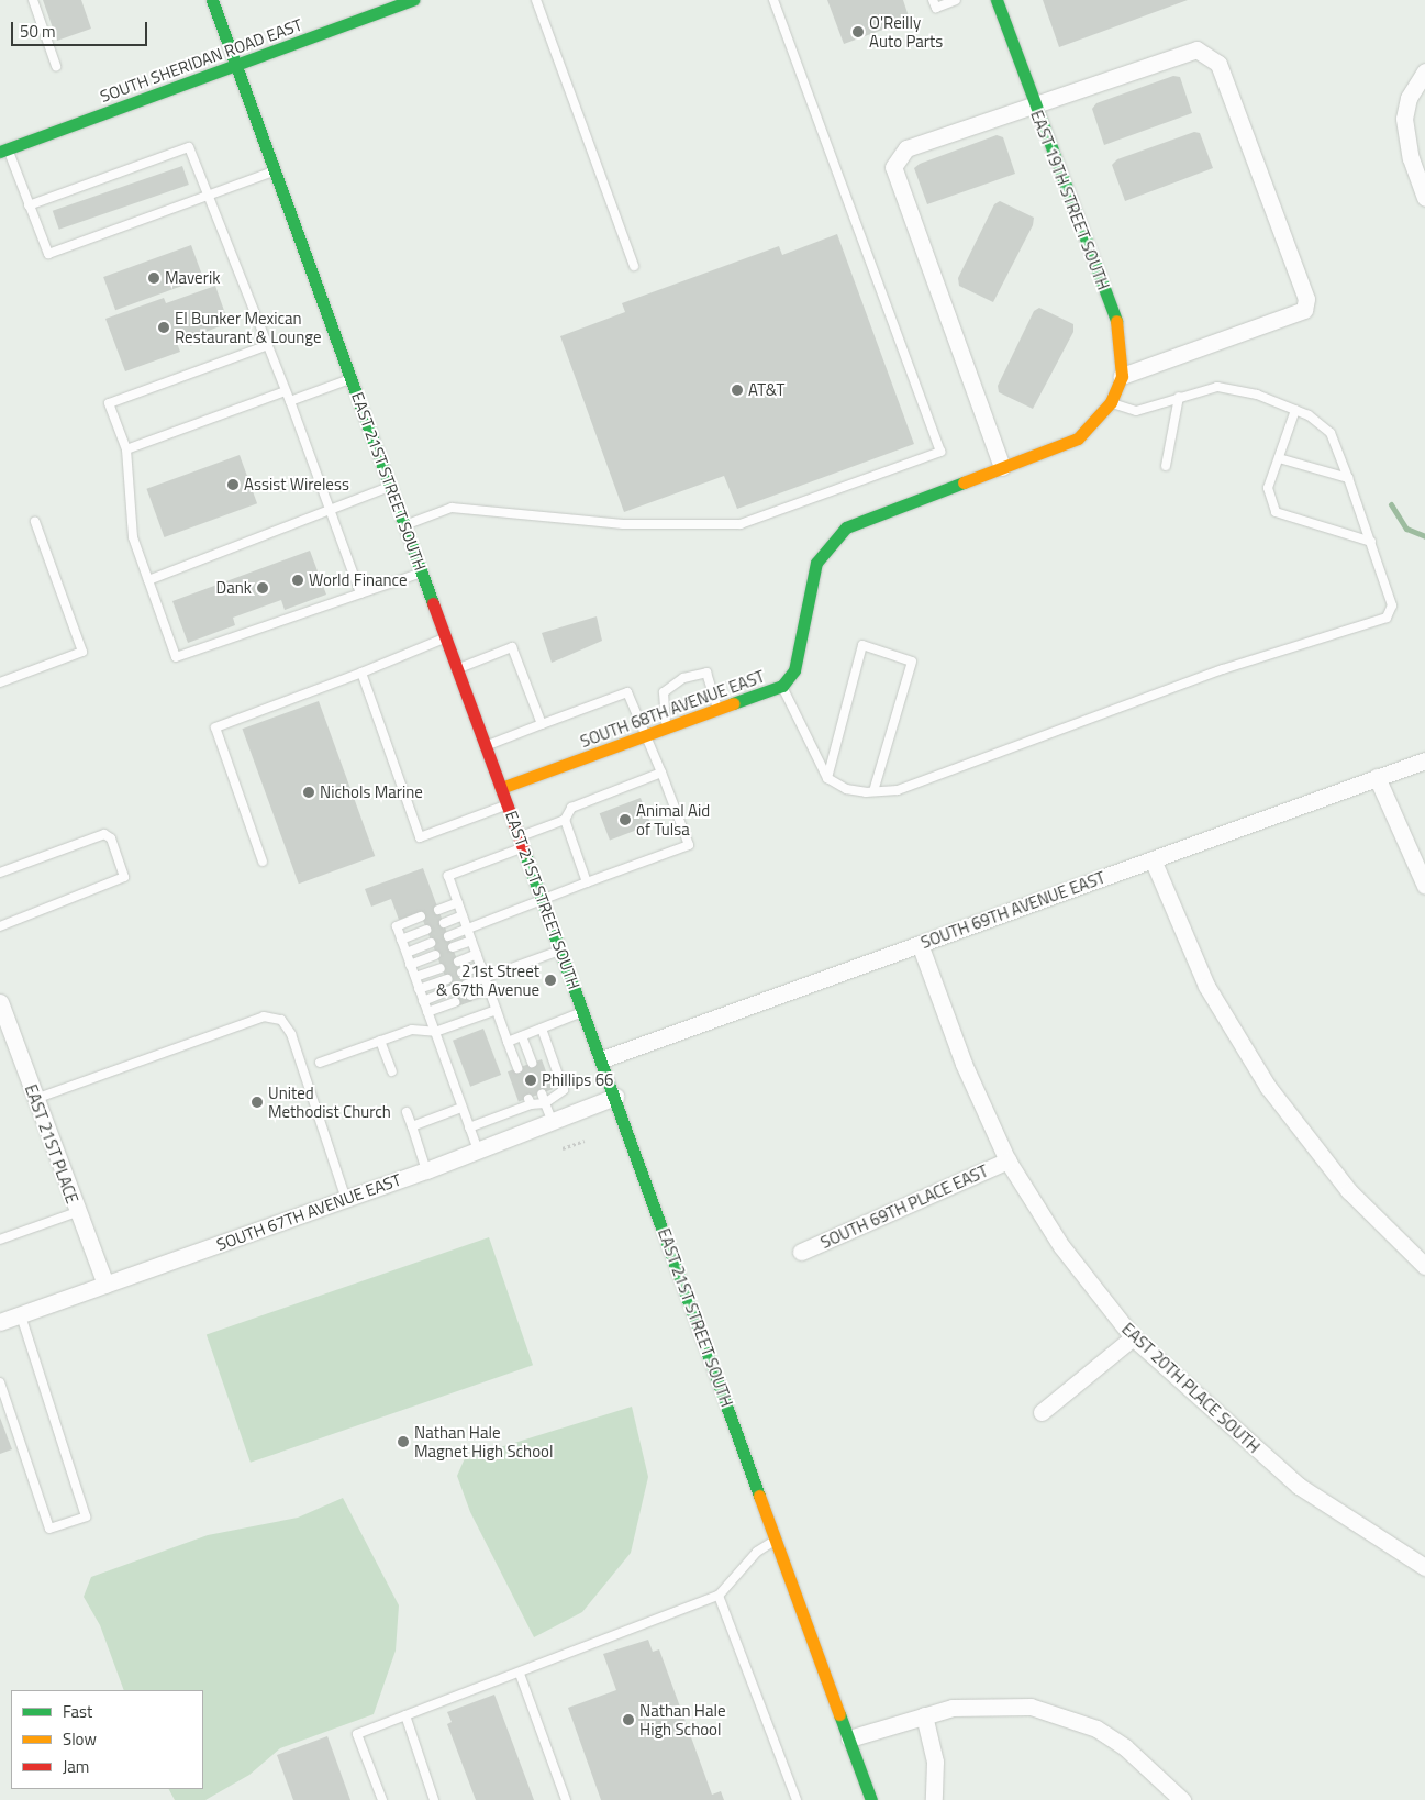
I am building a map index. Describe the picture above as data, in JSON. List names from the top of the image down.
{
  "streets": {
    "main road": [
      "SOUTH SHERIDAN ROAD EAST",
      "EAST 19TH STREET SOUTH",
      "EAST 21ST STREET SOUTH",
      "SOUTH 68TH AVENUE EAST"
    ],
    "street": [
      "SOUTH 69TH AVENUE EAST",
      "EAST 21ST PLACE",
      "SOUTH 69TH PLACE EAST",
      "SOUTH 67TH AVENUE EAST",
      "EAST 20TH PLACE SOUTH"
    ]
  },
  "crossings": [
    ["SOUTH SHERIDAN ROAD EAST", "EAST 21ST STREET SOUTH"],
    ["EAST 19TH STREET SOUTH", "SOUTH 68TH AVENUE EAST"],
    ["EAST 21ST STREET SOUTH", "SOUTH 68TH AVENUE EAST"],
    ["EAST 21ST STREET SOUTH", "SOUTH 69TH AVENUE EAST"],
    ["EAST 21ST STREET SOUTH", "SOUTH 67TH AVENUE EAST"],
    ["SOUTH 69TH AVENUE EAST", "EAST 20TH PLACE SOUTH"],
    ["EAST 21ST PLACE", "SOUTH 67TH AVENUE EAST"],
    ["SOUTH 69TH PLACE EAST", "EAST 20TH PLACE SOUTH"]
  ],
  "places": [
    "O'Reilly Auto Parts",
    "Maverik",
    "El Bunker Mexican Restaurant & Lounge",
    "AT&T",
    "Assist Wireless",
    "World Finance",
    "Dank",
    "Nichols Marine",
    "Animal Aid of Tulsa",
    "21st Street & 67th Avenue",
    "Phillips 66",
    "United Methodist Church",
    "Nathan Hale Magnet High School",
    "Nathan Hale High School"
  ],
  "legend": ["Fast", "Slow", "Jam"],
  "scale_bar": "50 m"
}
